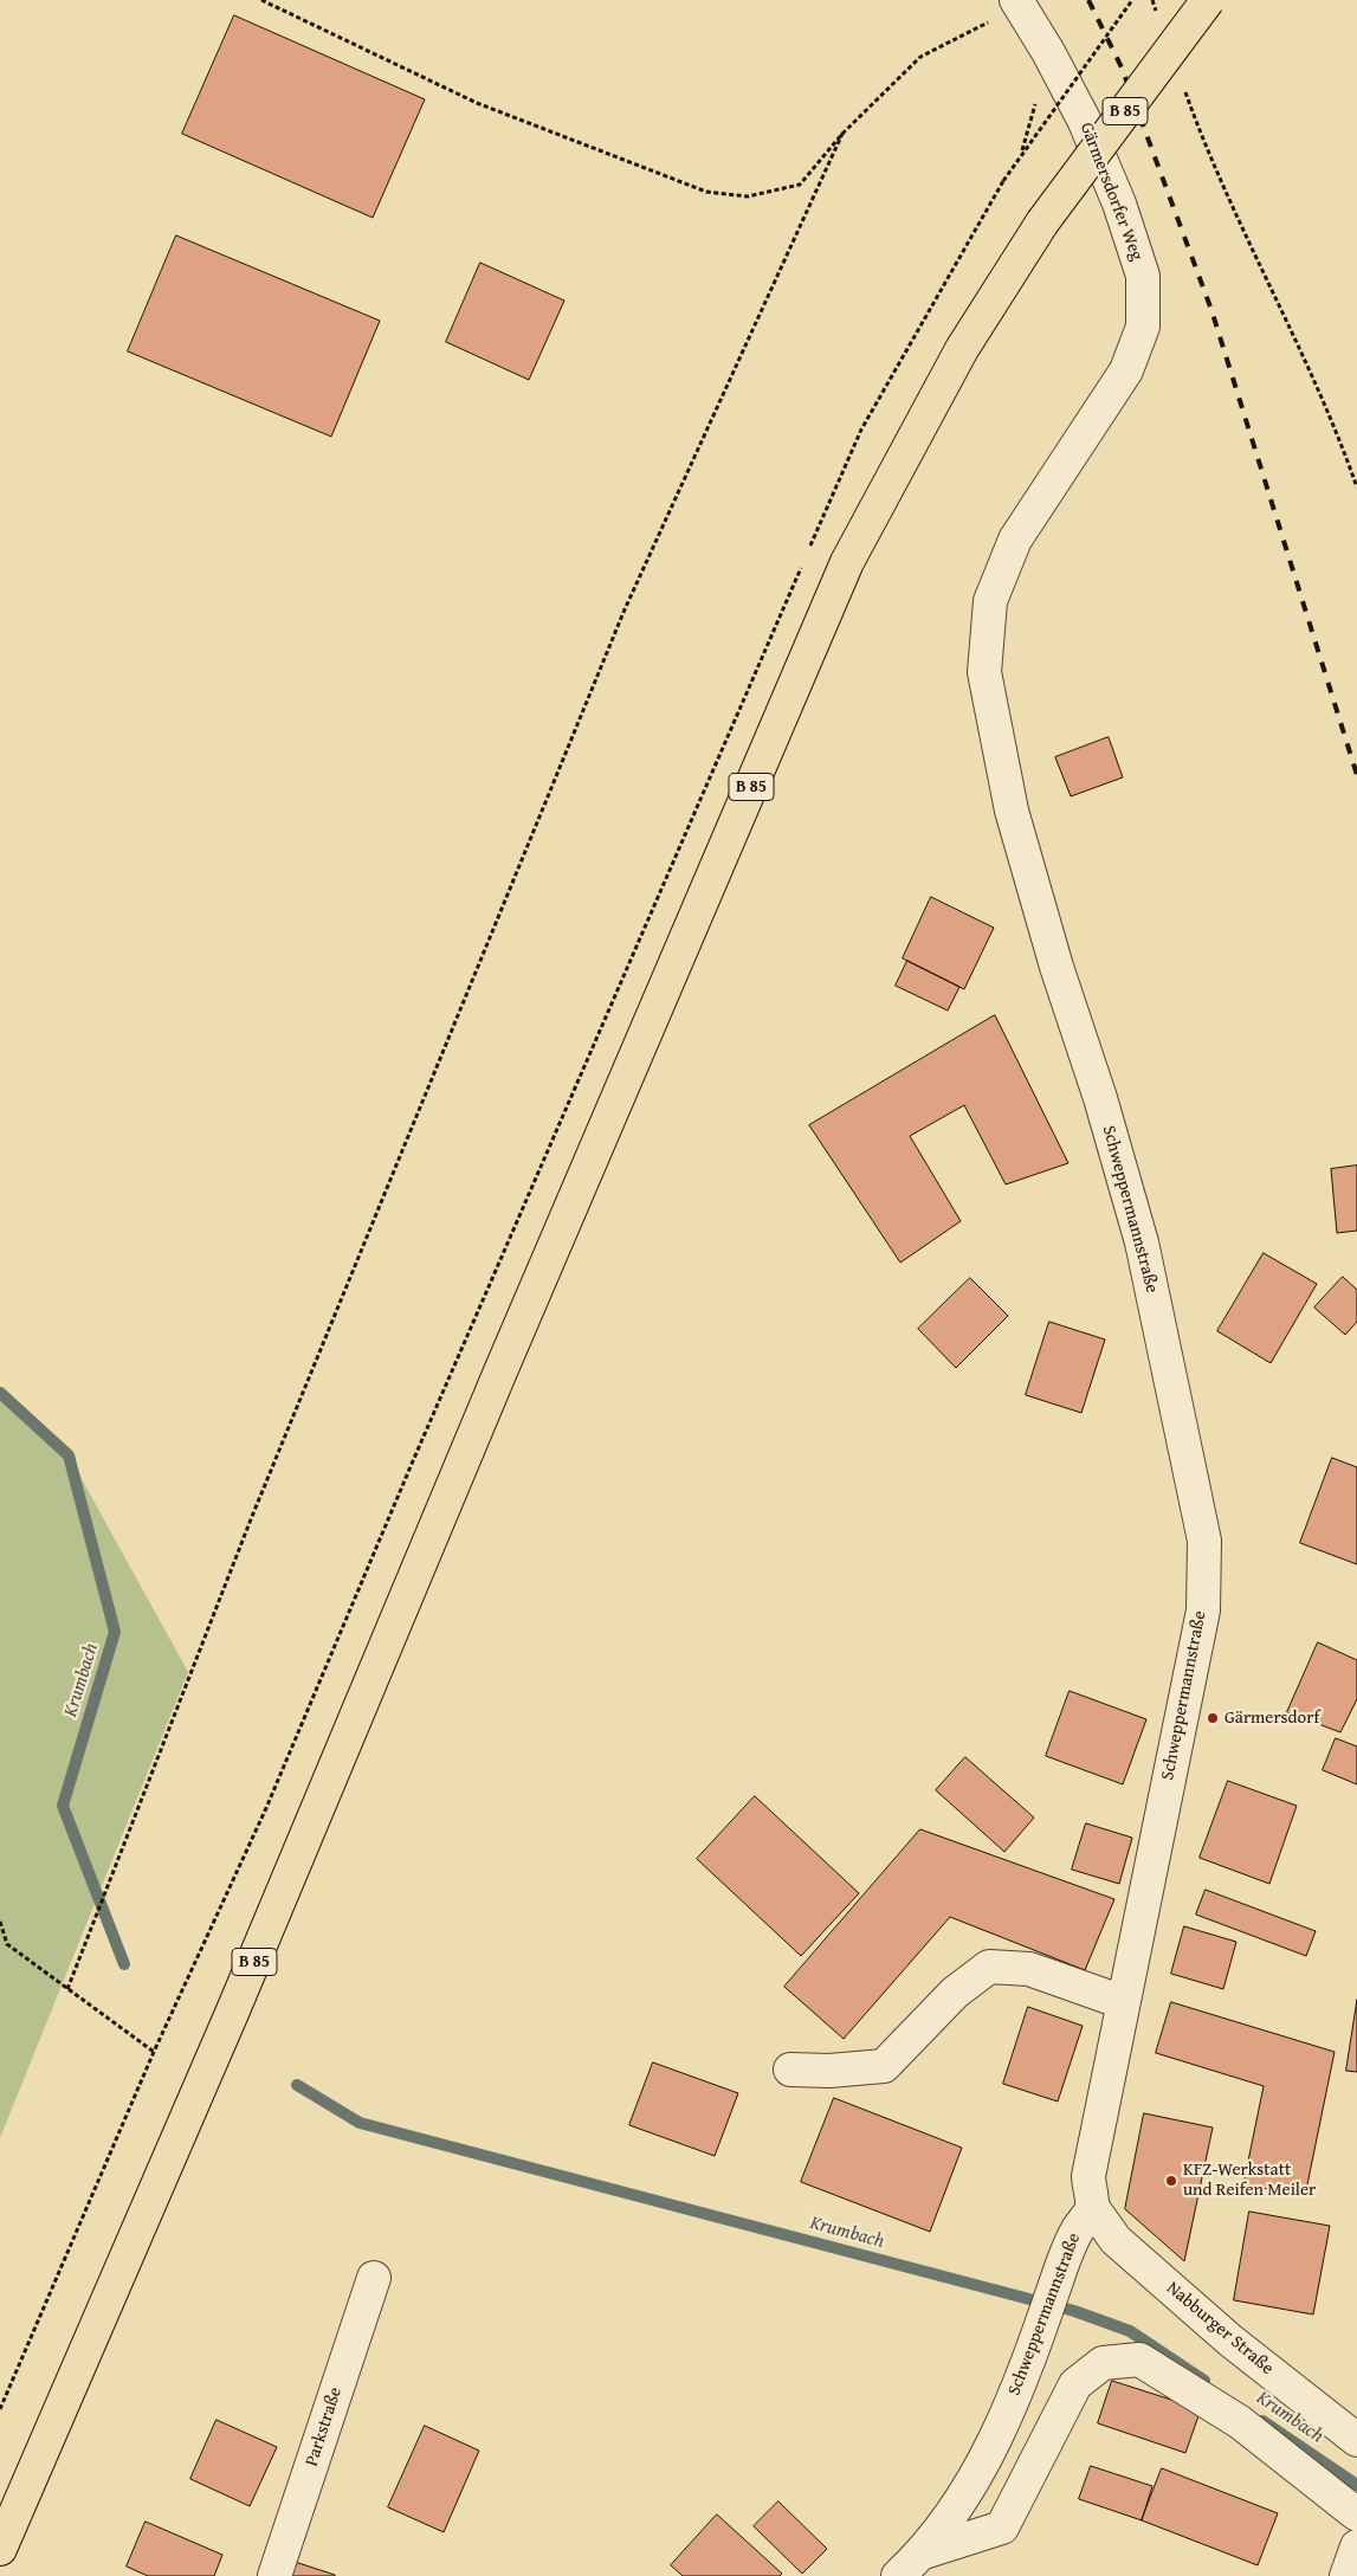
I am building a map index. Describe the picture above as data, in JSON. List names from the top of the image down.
{
  "streets": {
    "main road": ["B 85"],
    "street": [
      "Gärmersdorfer Weg",
      "Schweppermannstraße",
      "Nabburger Straße",
      "Parkstraße"
    ]
  },
  "crossings": [
    ["Gärmersdorfer Weg", "Schweppermannstraße"],
    ["Schweppermannstraße", "Nabburger Straße"]
  ],
  "water": ["Krumbach"],
  "places": ["Gärmersdorf", "KFZ-Werkstatt und Reifen Meiler"]
}
